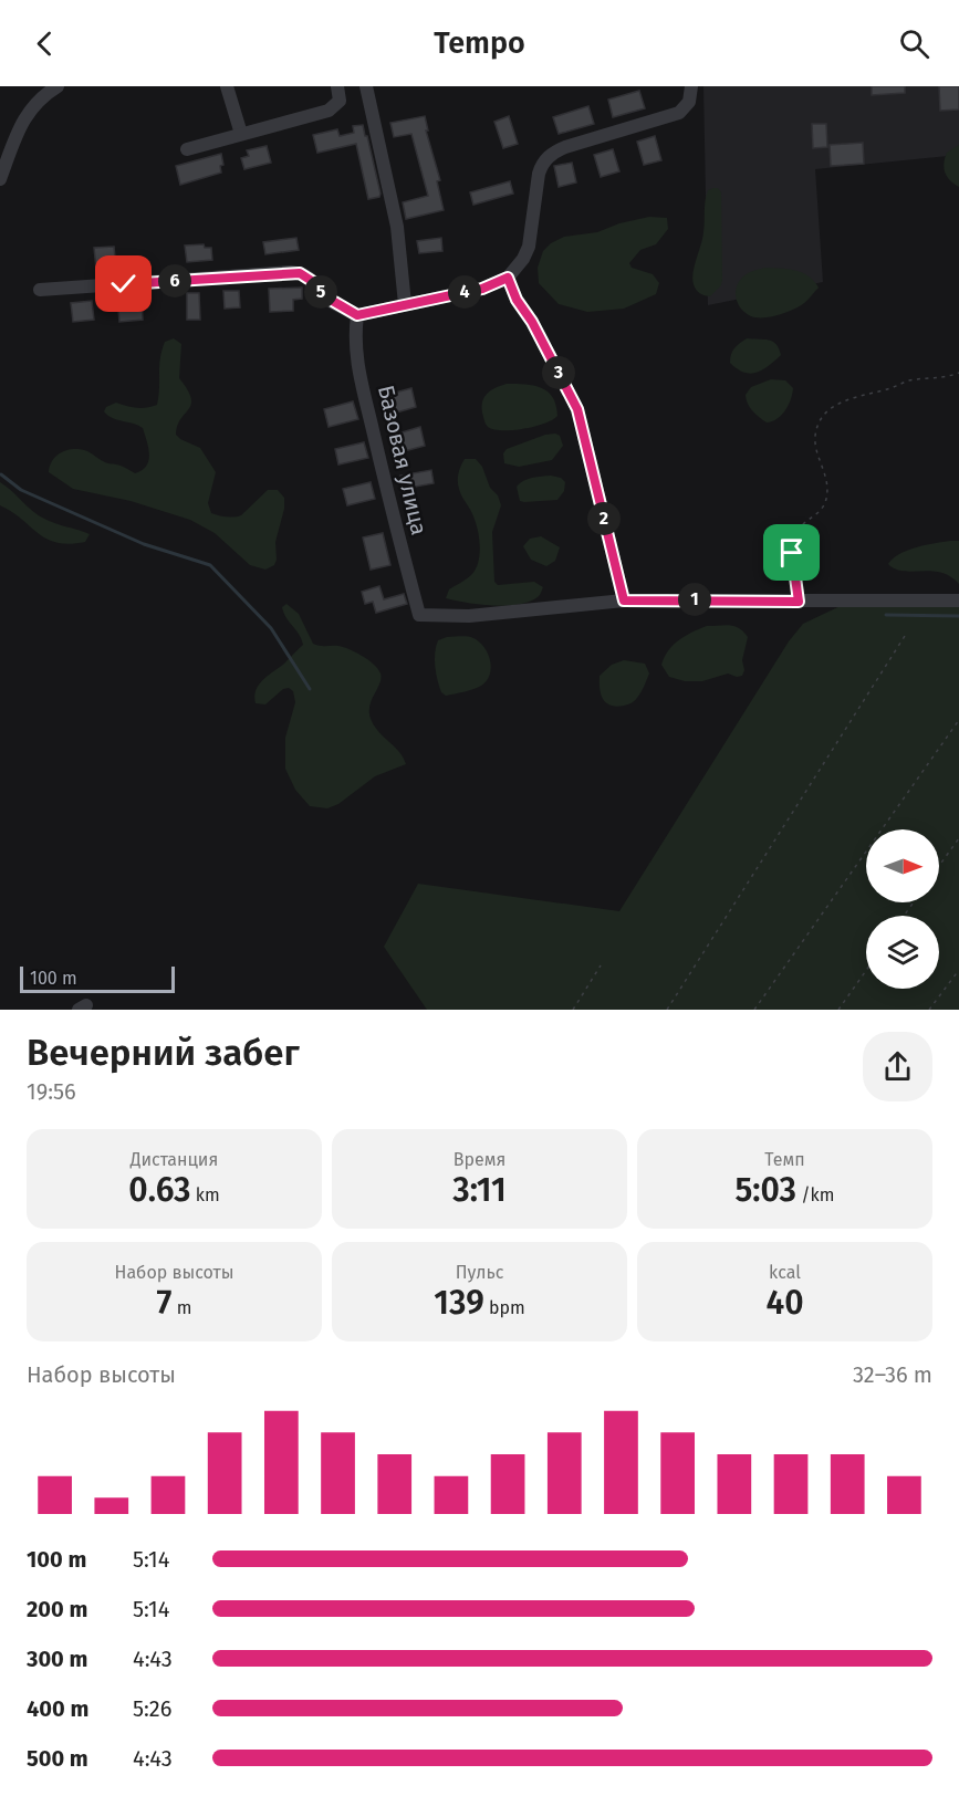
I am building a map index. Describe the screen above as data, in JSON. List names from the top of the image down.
{
  "streets": {
    "street": ["Базовая улица"]
  },
  "scale_bar": "100 m",
  "north": "right",
  "page": {
    "header": "Tempo",
    "pins": [
      "6",
      "4",
      "5",
      "3",
      "2",
      "1"
    ],
    "scale": "100 m",
    "heading": ["Вечерний забег", "19:56"],
    "stats": [
      ["Дистанция", "0.63 km"],
      ["Время", "3:11"],
      ["Темп", "5:03 /km"],
      ["Набор высоты", "7 m"],
      ["Пульс", "139 bpm"],
      ["kcal", "40"]
    ],
    "chart": ["Набор высоты", "32–36 m"],
    "list": [
      {
        "name": "100 m",
        "note": "5:14"
      },
      {
        "name": "200 m",
        "note": "5:14"
      },
      {
        "name": "300 m",
        "note": "4:43"
      },
      {
        "name": "400 m",
        "note": "5:26"
      },
      {
        "name": "500 m",
        "note": "4:43"
      }
    ]
  }
}
